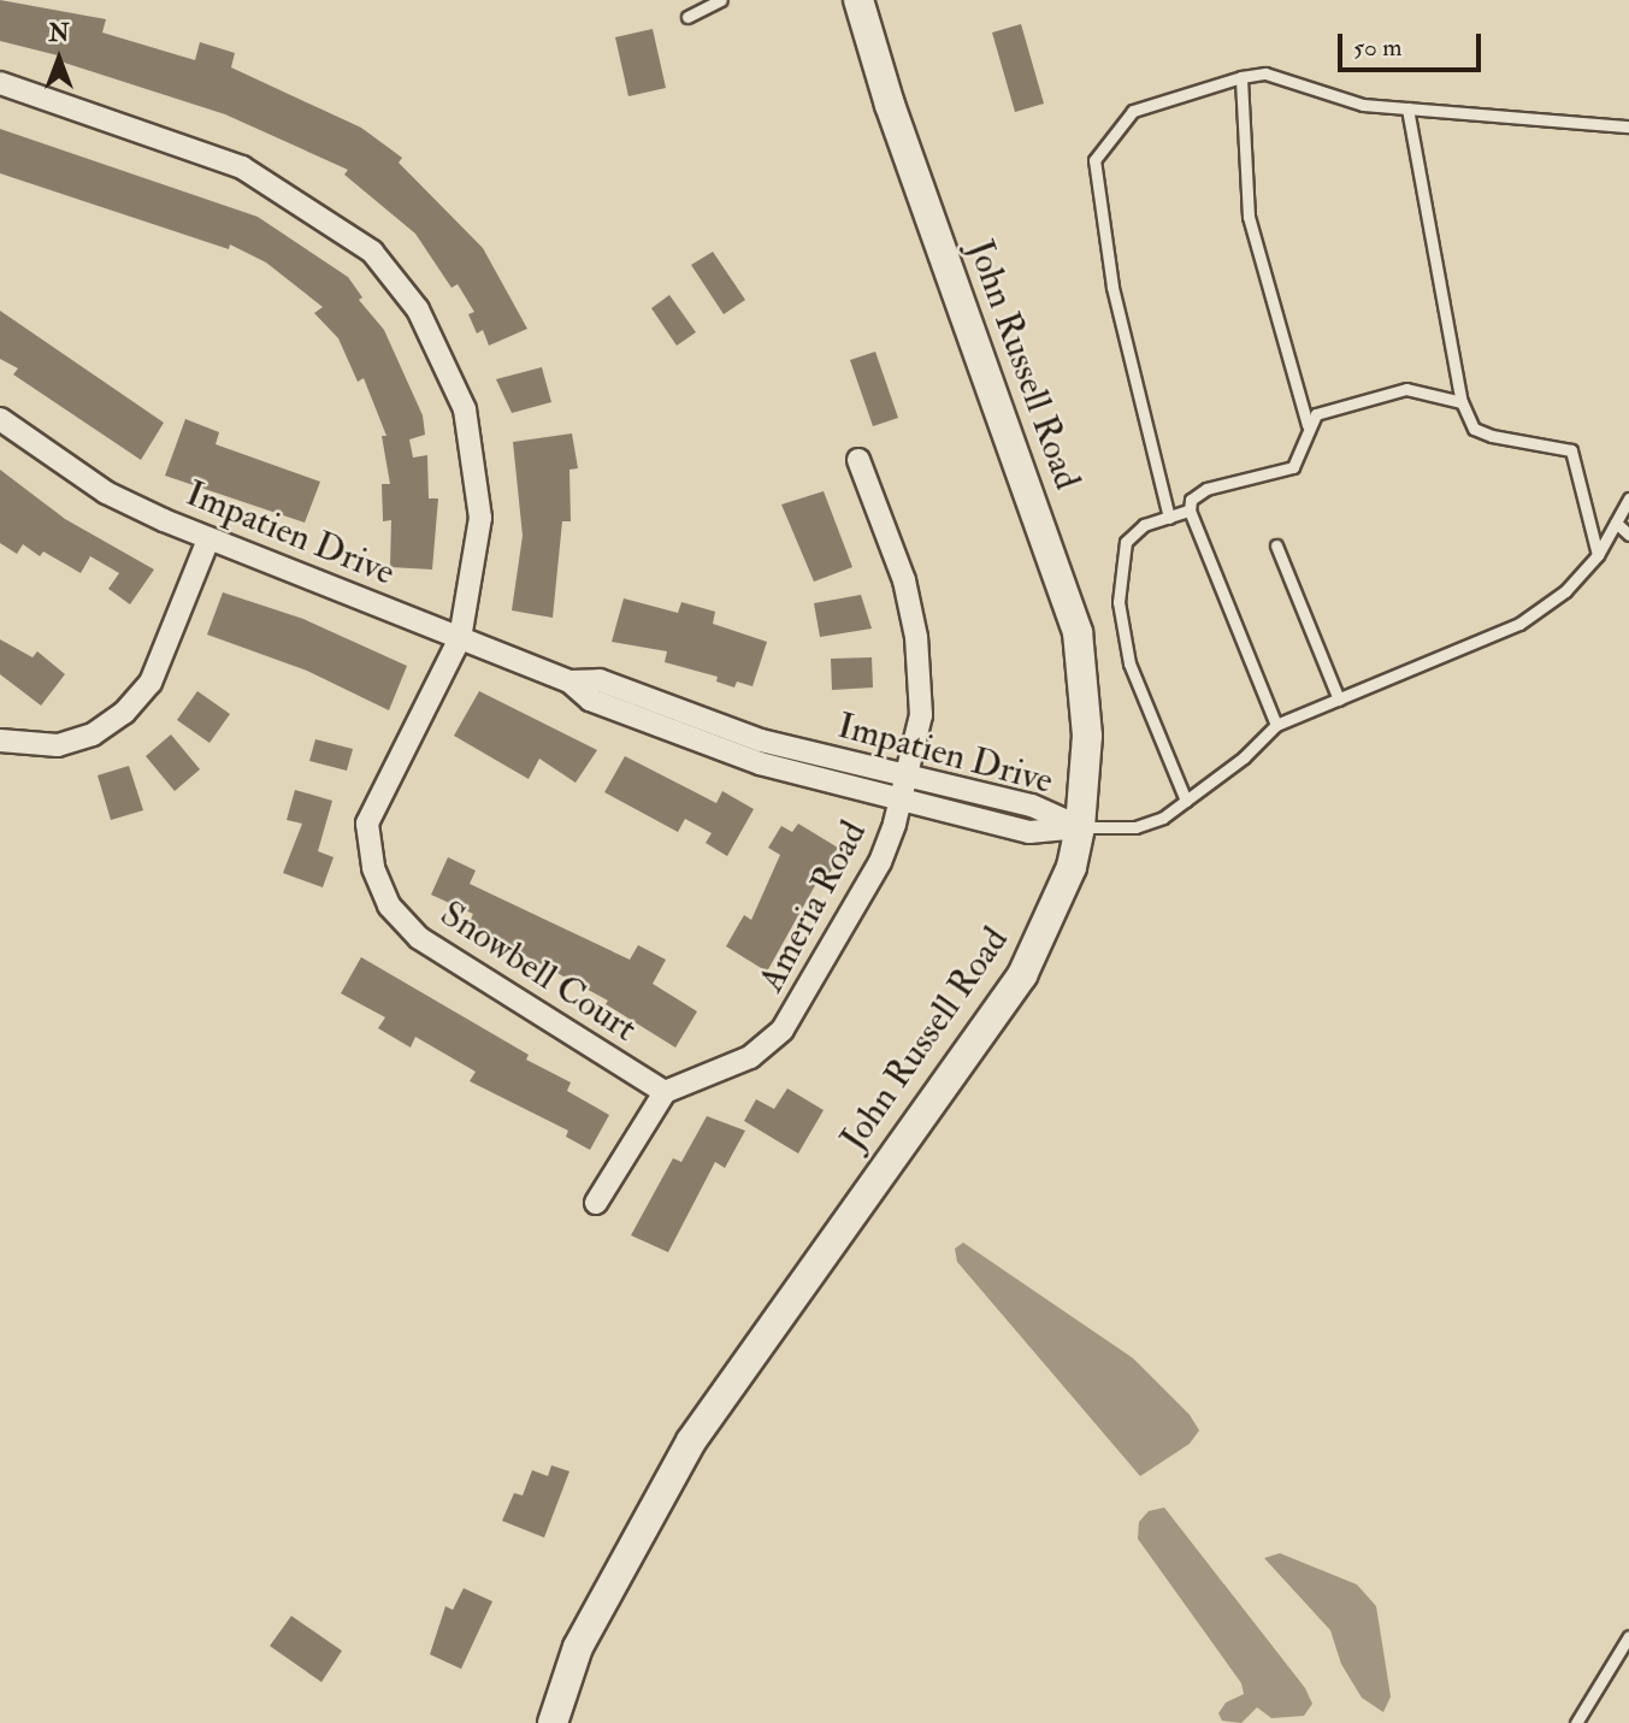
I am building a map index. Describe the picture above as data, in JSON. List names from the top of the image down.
{
  "streets": {
    "street": [
      "John Russell Road",
      "Impatien Drive",
      "Ameria Road",
      "Snowbell Court"
    ]
  },
  "crossings": [
    ["John Russell Road", "Impatien Drive"],
    ["Impatien Drive", "Ameria Road"],
    ["Impatien Drive", "Snowbell Court"],
    ["Ameria Road", "Snowbell Court"]
  ],
  "scale_bar": "50 m",
  "north": "top"
}
